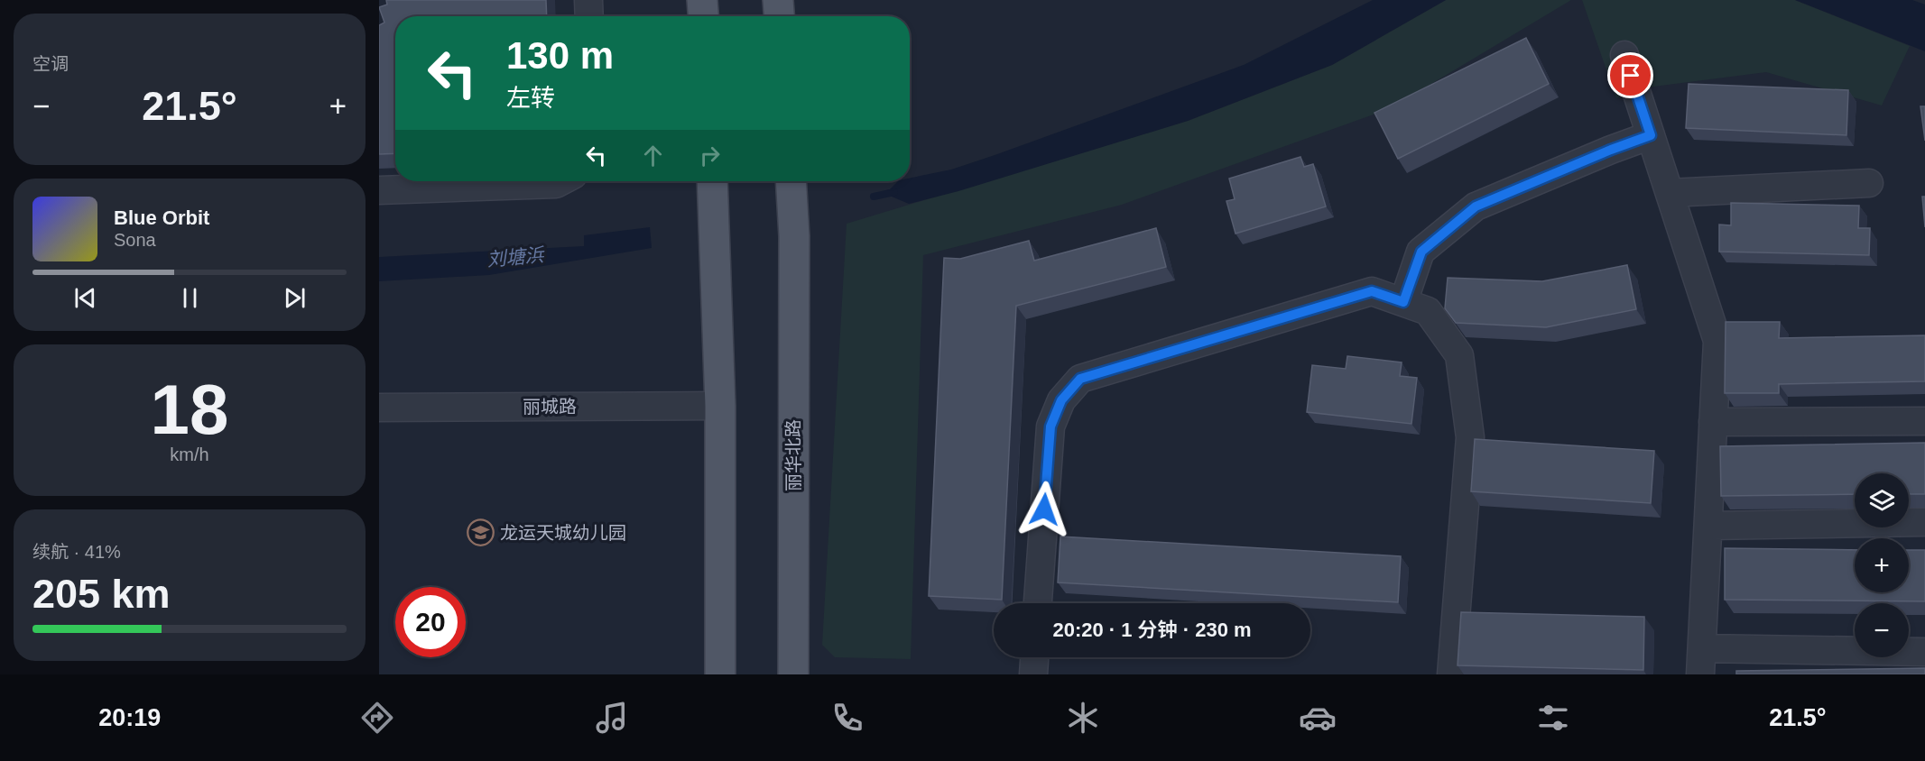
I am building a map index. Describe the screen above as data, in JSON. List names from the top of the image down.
{
  "streets": {
    "main road": ["丽华北路"],
    "street": ["丽城路"]
  },
  "water": ["刘塘浜"],
  "places": {
    "school or university": ["龙运天城幼儿园"]
  },
  "page": {
    "tile": [
      "空调",
      ["18", "km/h"],
      ["续航 · 41%", "205 km"]
    ],
    "turn": ["130 m", "左转"],
    "heat": ["−", "21.5°", "+"],
    "song": ["Blue Orbit", "Sona"],
    "map_buttons": ["+", "−"],
    "limit": "20",
    "trip": "20:20 · 1 分钟 · 230 m",
    "tabs": ["20:19", "21.5°"]
  }
}
